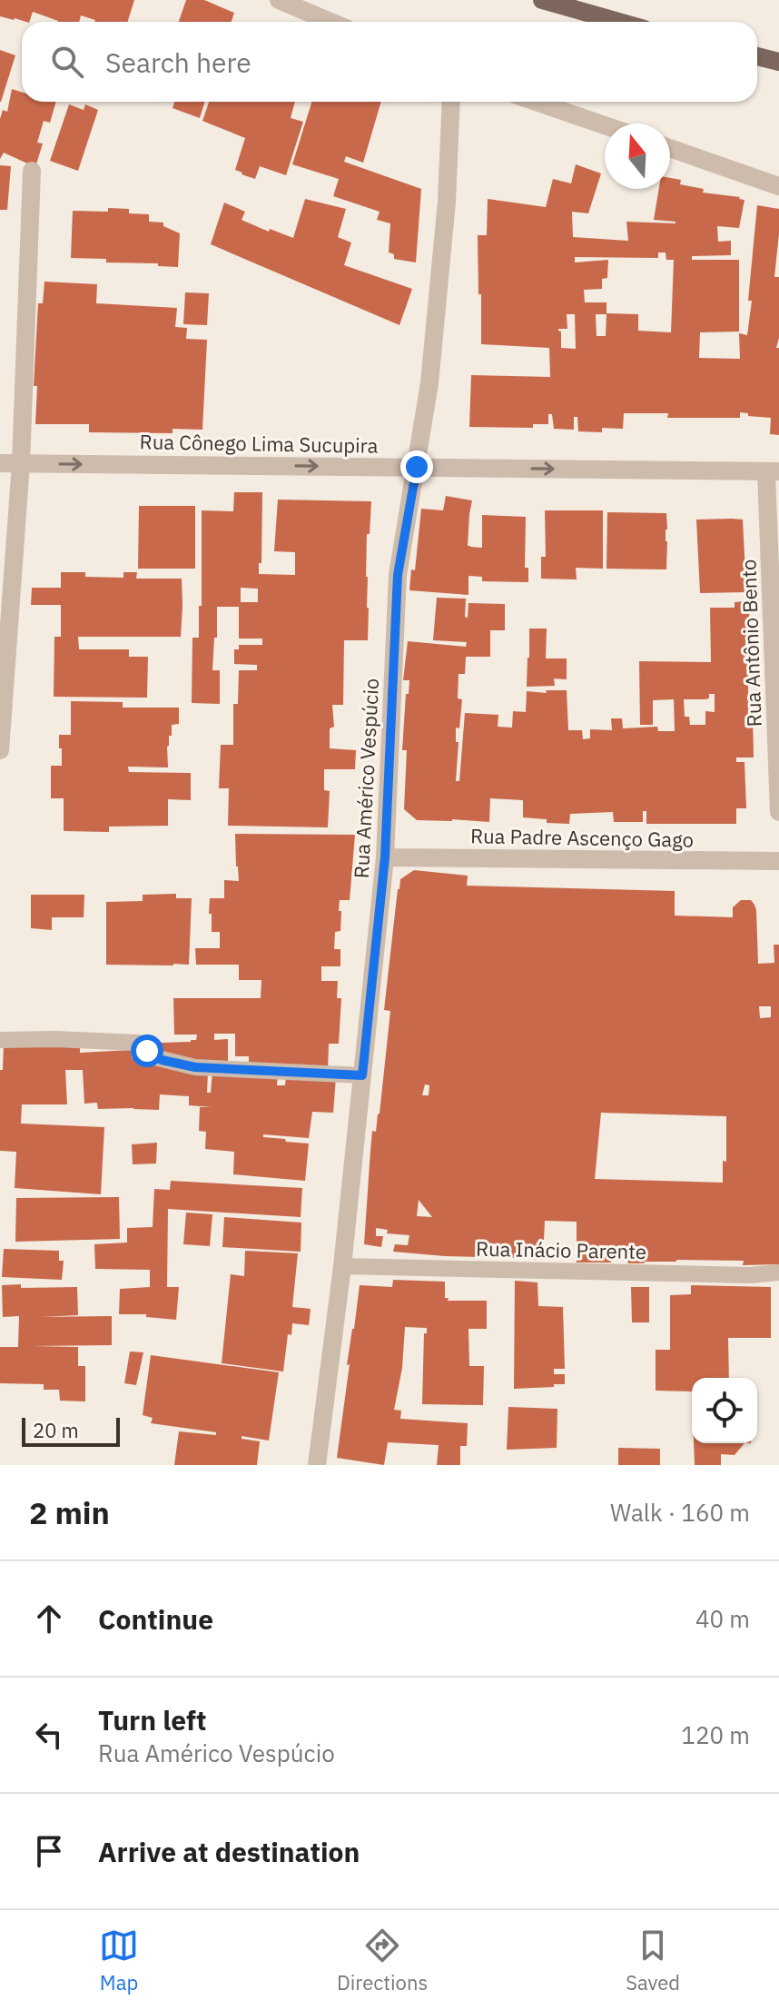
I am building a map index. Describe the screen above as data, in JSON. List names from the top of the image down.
{
  "streets": {
    "street": [
      "Rua Cônego Lima Sucupira",
      "Rua Antônio Bento",
      "Rua Américo Vespúcio",
      "Rua Padre Ascenço Gago"
    ],
    "lane": ["Rua Inácio Parente"]
  },
  "crossings": [
    ["Rua Cônego Lima Sucupira", "Rua Antônio Bento"],
    ["Rua Cônego Lima Sucupira", "Rua Américo Vespúcio"],
    ["Rua Américo Vespúcio", "Rua Padre Ascenço Gago"],
    ["Rua Américo Vespúcio", "Rua Inácio Parente"]
  ],
  "one_way": ["Rua Cônego Lima Sucupira"],
  "scale_bar": "20 m",
  "north": "top",
  "page": {
    "search": "Search here",
    "scale": "20 m",
    "heading": ["2 min", "Walk · 160 m"],
    "list": [
      ["Continue", "40 m"],
      ["Turn left", "Rua Américo Vespúcio", "120 m"],
      "Arrive at destination"
    ],
    "nav": ["Map", "Directions", "Saved"]
  }
}
